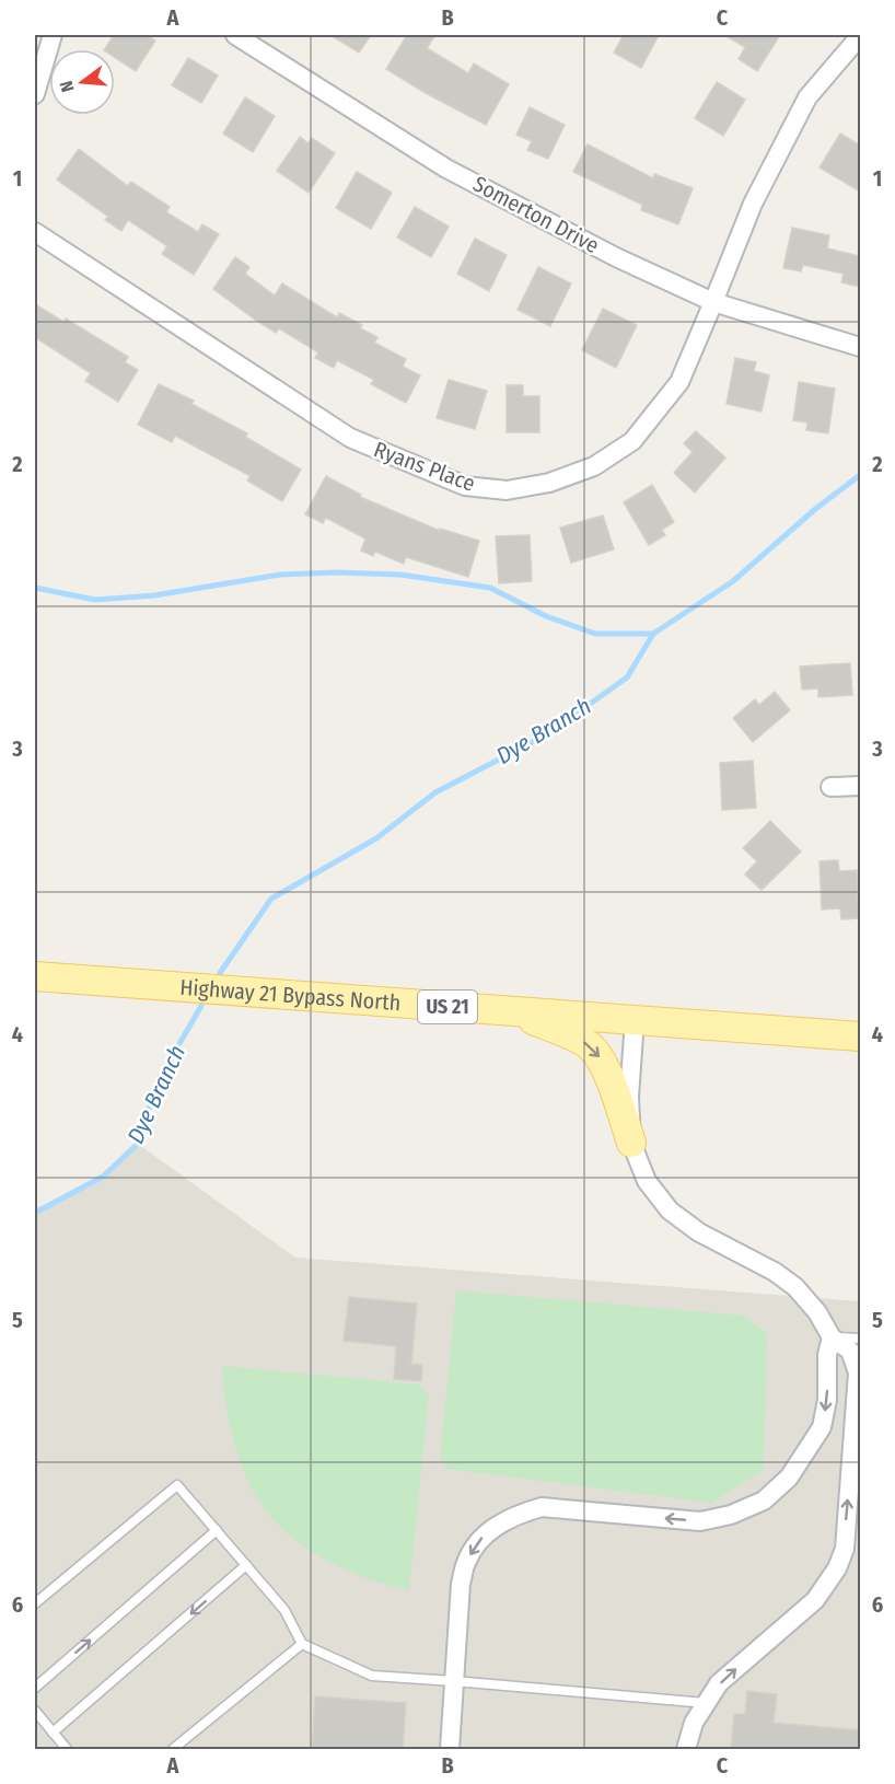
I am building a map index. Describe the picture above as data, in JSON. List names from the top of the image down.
{
  "streets": {
    "main road": ["Highway 21 Bypass North", "US 21"],
    "street": ["Somerton Drive", "Ryans Place"]
  },
  "crossings": [
    ["Somerton Drive", "Ryans Place"]
  ],
  "water": ["Dye Branch"],
  "north": "left",
  "grid": {
    "columns": ["A", "B", "C"],
    "rows": [
      "1",
      "2",
      "3",
      "4",
      "5",
      "6"
    ]
  }
}
